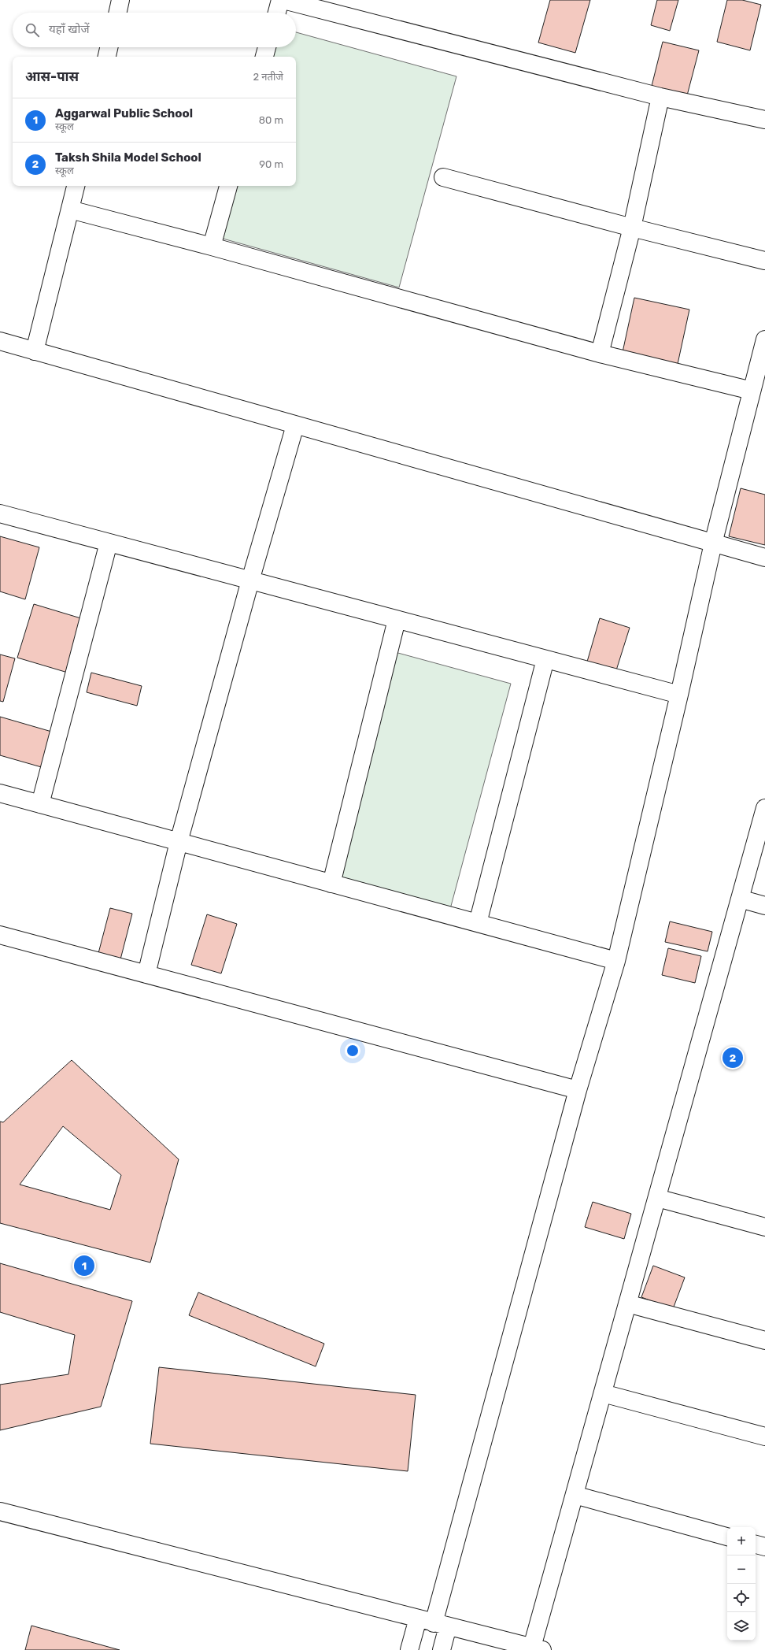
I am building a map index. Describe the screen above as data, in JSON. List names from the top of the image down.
{
  "page": {
    "search": "यहाँ खोजें",
    "heading": ["आस-पास", "2 नतीजे"],
    "list": [
      {
        "mark": "1",
        "name": "Aggarwal Public School",
        "note": "स्कूल",
        "value": "80 m"
      },
      {
        "mark": "2",
        "name": "Taksh Shila Model School",
        "note": "स्कूल",
        "value": "90 m"
      }
    ],
    "pins": ["2", "1"],
    "map_buttons": ["+", "−"]
  }
}
